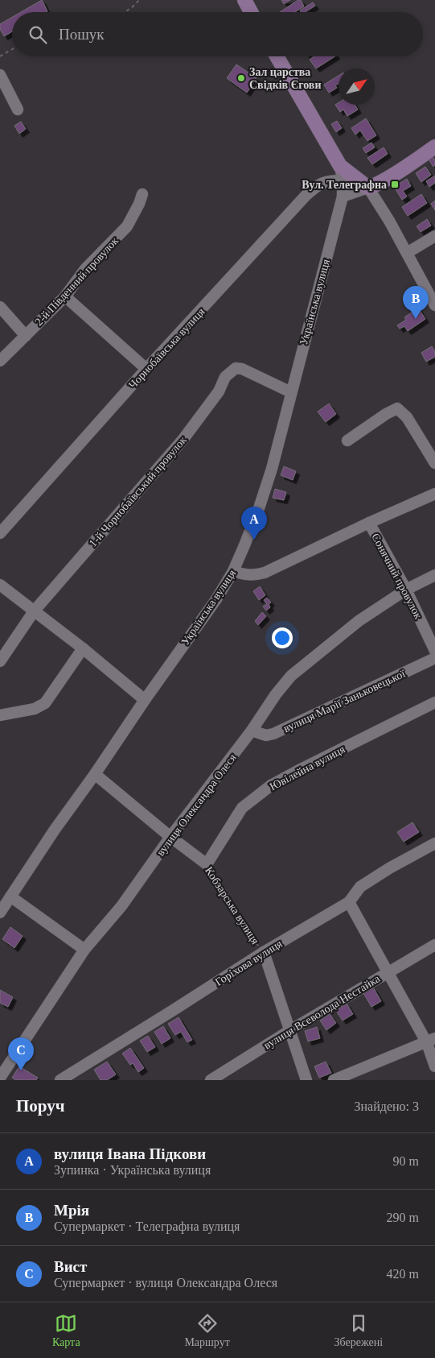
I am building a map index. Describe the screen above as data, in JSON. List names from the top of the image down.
{
  "streets": {
    "street": [
      "2-й Південний провулок",
      "Українська вулиця",
      "Чорнобаївська вулиця",
      "1-й Чорнобаївський провулок",
      "Сонячний провулок",
      "вулиця Марії Заньковецької",
      "Ювілейна вулиця",
      "вулиця Олександра Олеся",
      "Кобзарська вулиця",
      "Горіхова вулиця",
      "вулиця Всеволода Нестайка"
    ]
  },
  "crossings": [
    ["Українська вулиця", "Чорнобаївська вулиця"],
    ["Українська вулиця", "1-й Чорнобаївський провулок"],
    ["Українська вулиця", "Кобзарська вулиця"],
    ["Сонячний провулок", "вулиця Олександра Олеся"],
    ["вулиця Марії Заньковецької", "вулиця Олександра Олеся"],
    ["Ювілейна вулиця", "Кобзарська вулиця"],
    ["вулиця Олександра Олеся", "Кобзарська вулиця"],
    ["Кобзарська вулиця", "Горіхова вулиця"],
    ["Кобзарська вулиця", "вулиця Всеволода Нестайка"]
  ],
  "places": {
    "other": ["Зал царства Свідків Єгови"],
    "transit": ["Вул. Телеграфна"]
  },
  "north": "top right",
  "page": {
    "search": "Пошук",
    "pins": ["B", "A", "C"],
    "heading": ["Поруч", "Знайдено: 3"],
    "list": [
      {
        "mark": "A",
        "name": "вулиця Івана Підкови",
        "note": "Зупинка · Українська вулиця",
        "value": "90 m"
      },
      {
        "mark": "B",
        "name": "Мрія",
        "note": "Супермаркет · Телеграфна вулиця",
        "value": "290 m"
      },
      {
        "mark": "C",
        "name": "Вист",
        "note": "Супермаркет · вулиця Олександра Олеся",
        "value": "420 m"
      }
    ],
    "nav": ["Карта", "Маршрут", "Збережені"]
  }
}
